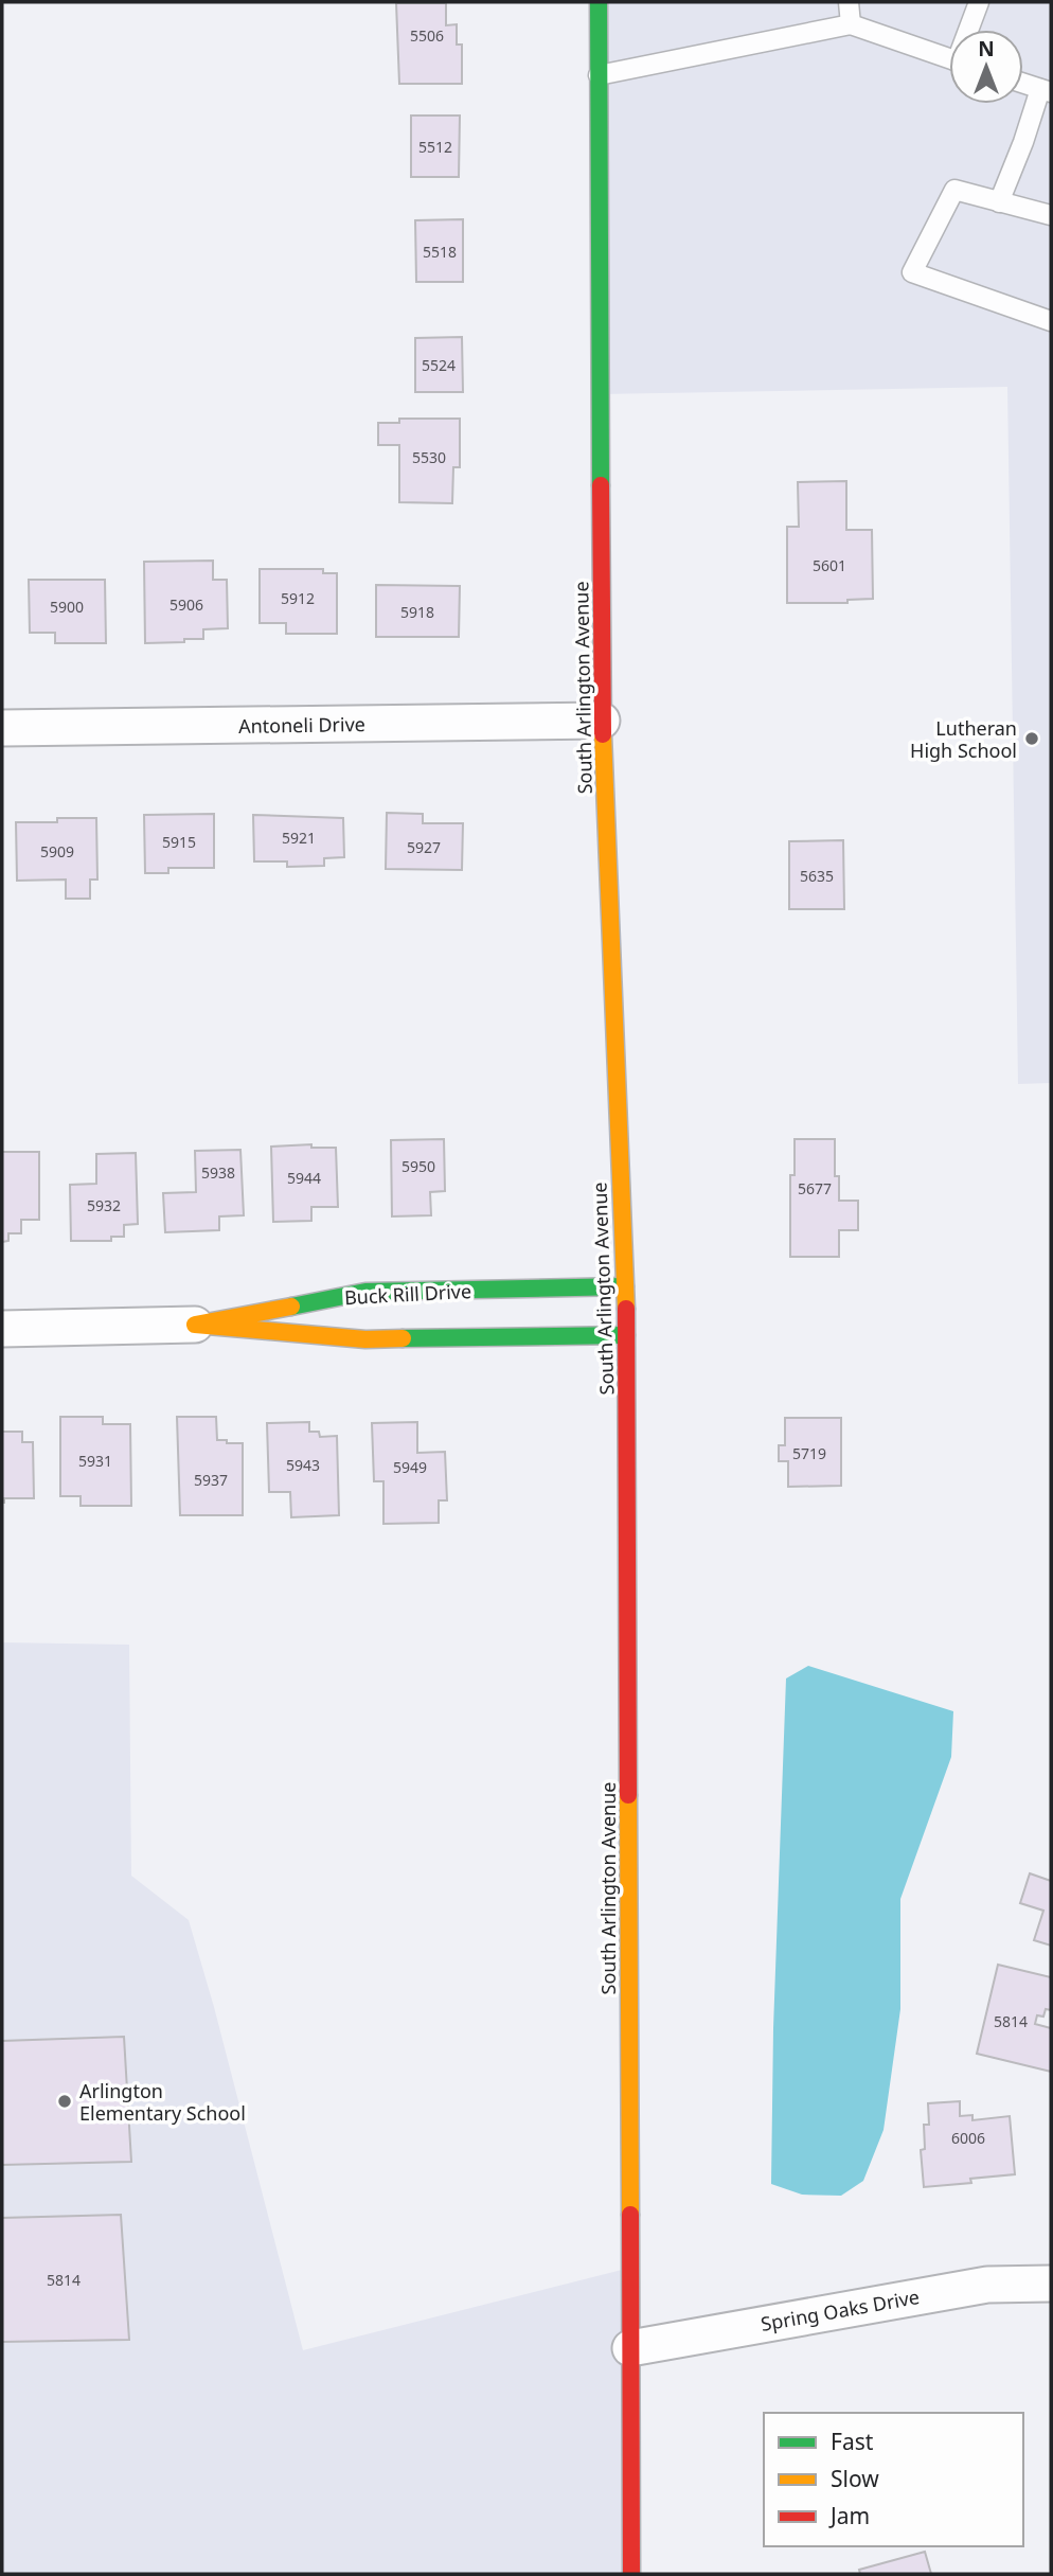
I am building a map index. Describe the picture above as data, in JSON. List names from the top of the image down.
{
  "streets": {
    "main road": ["South Arlington Avenue", "Buck Rill Drive"],
    "street": ["Antoneli Drive", "Spring Oaks Drive"]
  },
  "crossings": [
    ["South Arlington Avenue", "Antoneli Drive"],
    ["South Arlington Avenue", "Buck Rill Drive"],
    ["South Arlington Avenue", "Spring Oaks Drive"]
  ],
  "places": ["Lutheran High School", "Arlington Elementary School"],
  "house_numbers": [
    "5506",
    "5512",
    "5518",
    "5524",
    "5530",
    "5601",
    "5912",
    "5906",
    "5900",
    "5918",
    "5921",
    "5915",
    "5927",
    "5909",
    "5635",
    "5950",
    "5938",
    "5944",
    "5677",
    "5932",
    "5719",
    "5931",
    "5943",
    "5949",
    "5937",
    "5814",
    "6006",
    "5814"
  ],
  "legend": ["Fast", "Slow", "Jam"],
  "north": "top"
}
